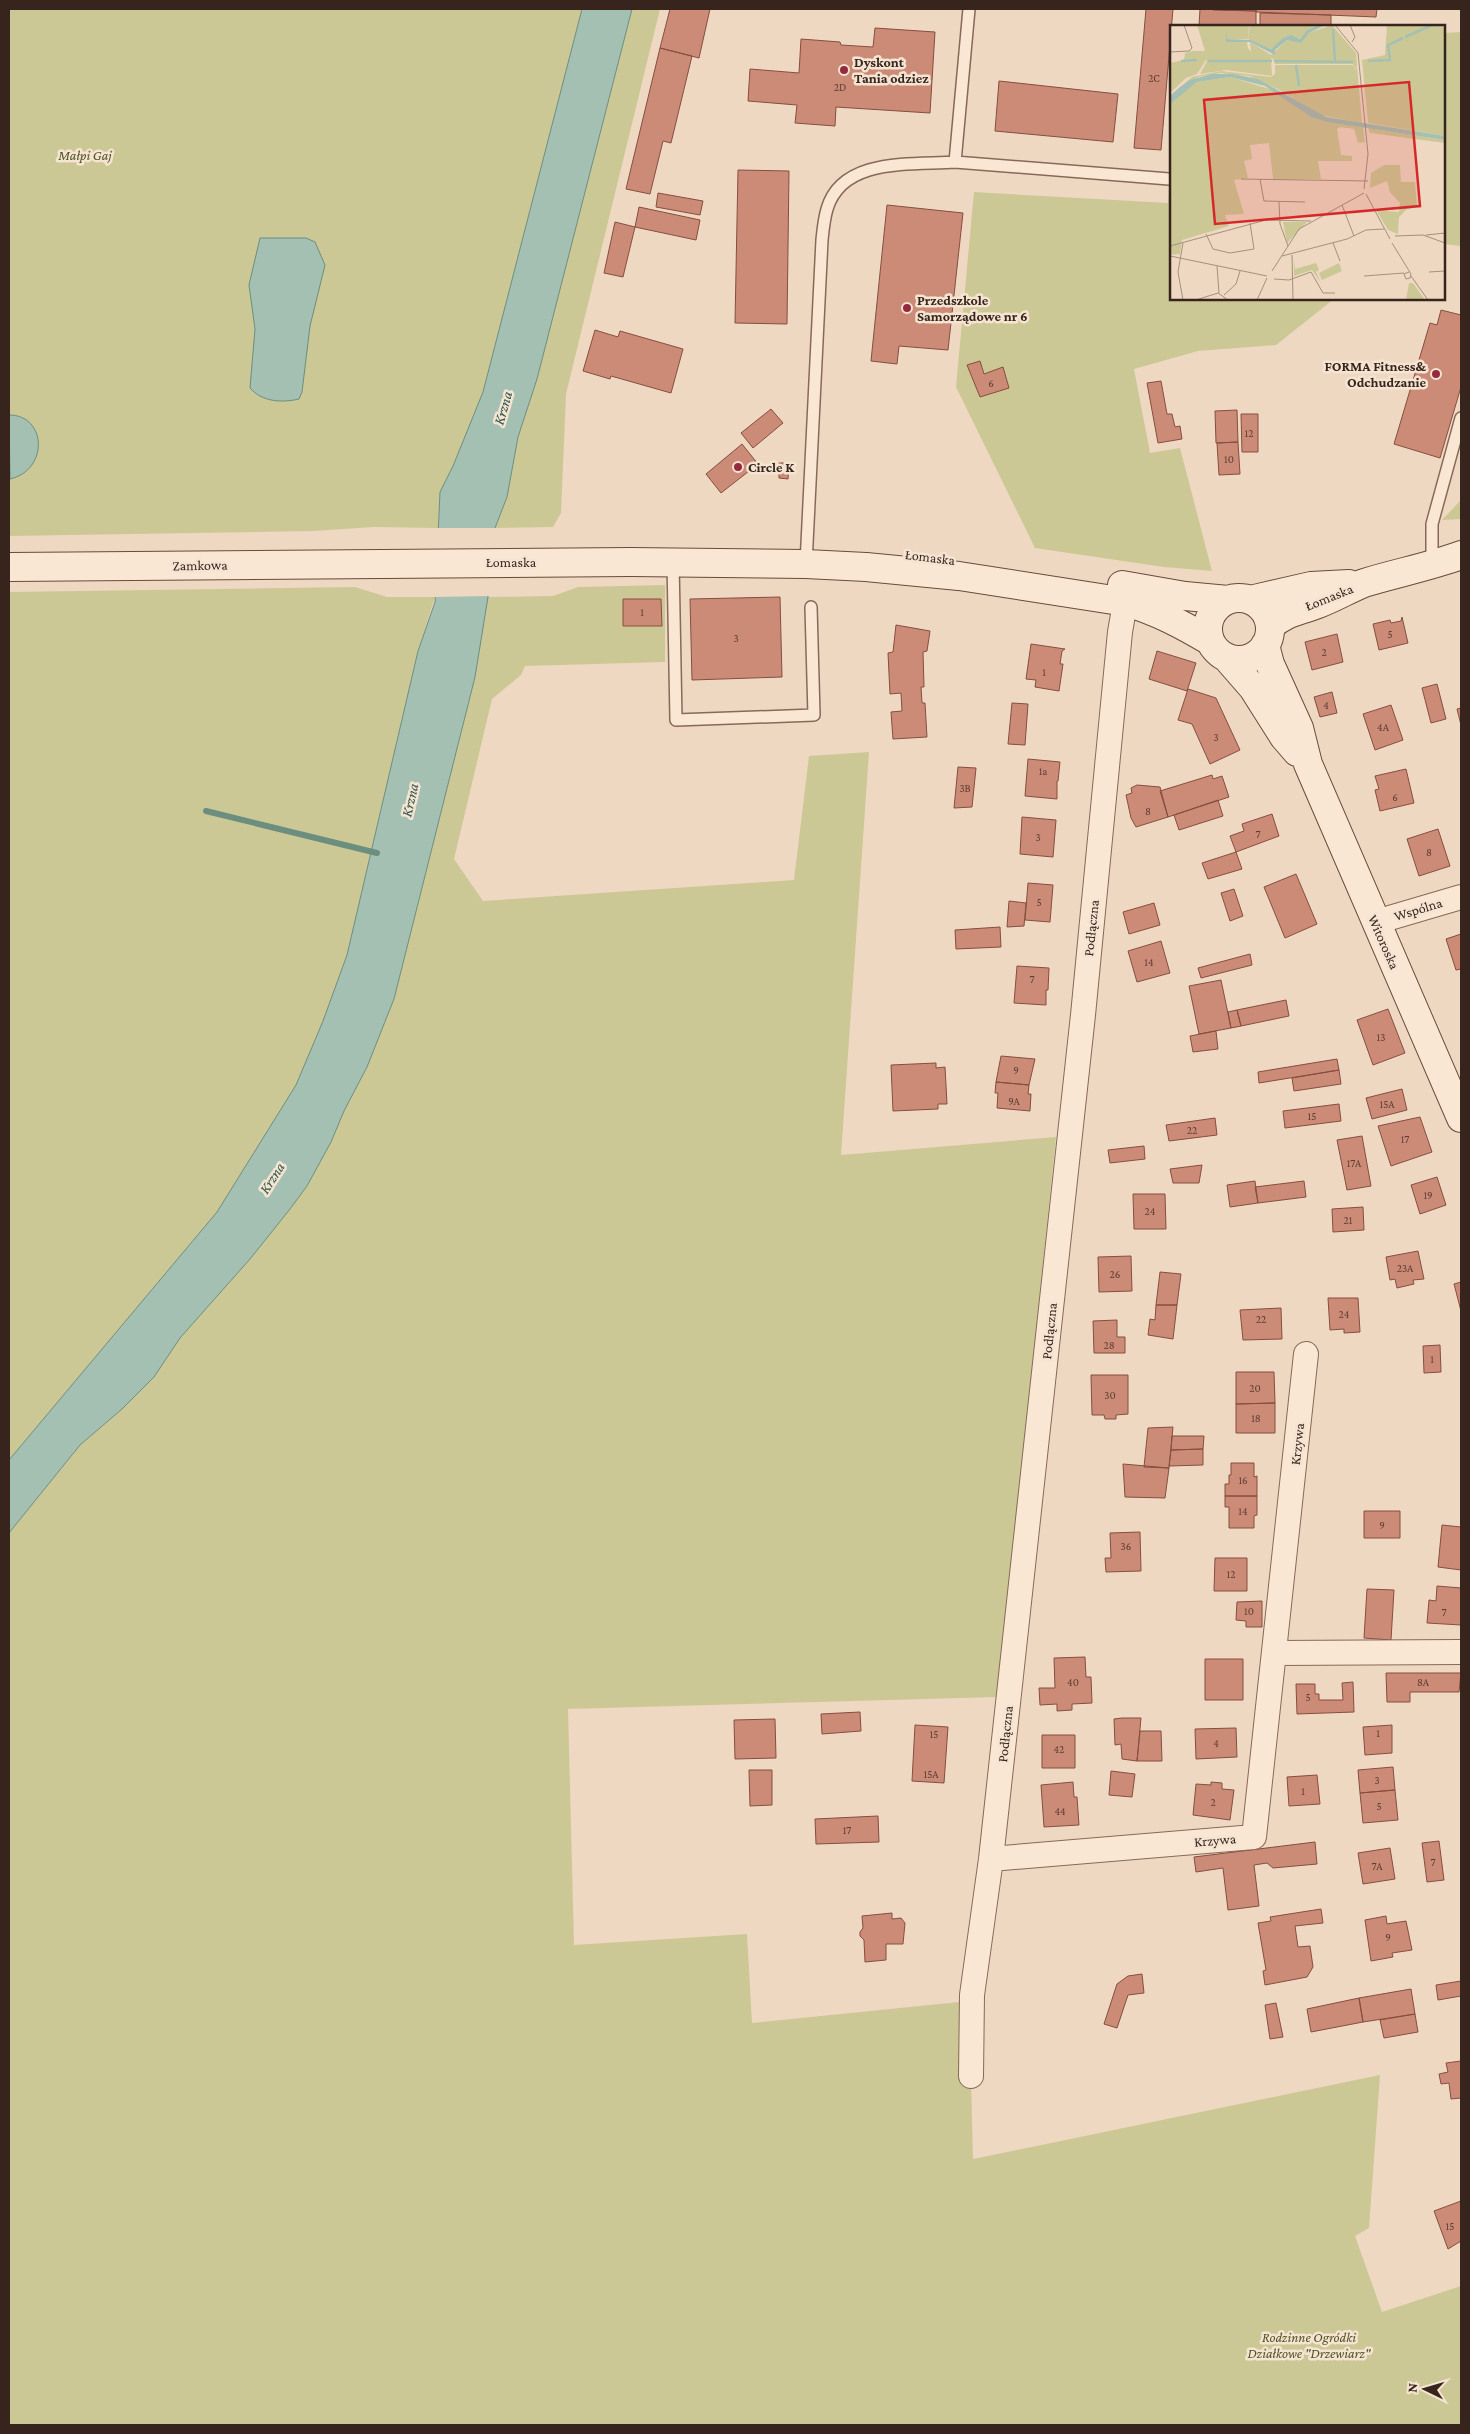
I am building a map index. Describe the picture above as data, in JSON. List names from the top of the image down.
{
  "streets": {
    "main road": ["Łomaska", "Zamkowa", "Witoroska"],
    "street": ["Wspólna", "Podłączna", "Krzywa"]
  },
  "crossings": [
    ["Łomaska", "Zamkowa"],
    ["Łomaska", "Podłączna"],
    ["Łomaska", "Witoroska"],
    ["Wspólna", "Witoroska"],
    ["Podłączna", "Witoroska"],
    ["Podłączna", "Krzywa"]
  ],
  "water": ["Krzna"],
  "parks": ["Małpi Gaj", "Rodzinne Ogródki Działkowe \"Drzewiarz\""],
  "places": [
    "Dyskont Tania odziez",
    "Przedszkole Samorządowe nr 6",
    "FORMA Fitness& Odchudzanie",
    "Circle K"
  ],
  "house_numbers": [
    "2C",
    "2D",
    "6",
    "12",
    "10",
    "1",
    "5",
    "3",
    "2",
    "1",
    "4",
    "4A",
    "3",
    "1a",
    "3B",
    "6",
    "8",
    "7",
    "3",
    "8",
    "5",
    "14",
    "7",
    "13",
    "9",
    "9A",
    "15A",
    "15",
    "22",
    "17",
    "17A",
    "19",
    "24",
    "21",
    "23A",
    "26",
    "24",
    "22",
    "28",
    "1",
    "20",
    "30",
    "18",
    "16",
    "14",
    "9",
    "36",
    "12",
    "10",
    "7",
    "40",
    "8A",
    "5",
    "1",
    "15",
    "4",
    "42",
    "15A",
    "3",
    "1",
    "2",
    "5",
    "44",
    "17",
    "7",
    "7A",
    "9",
    "15"
  ],
  "north": "left"
}
